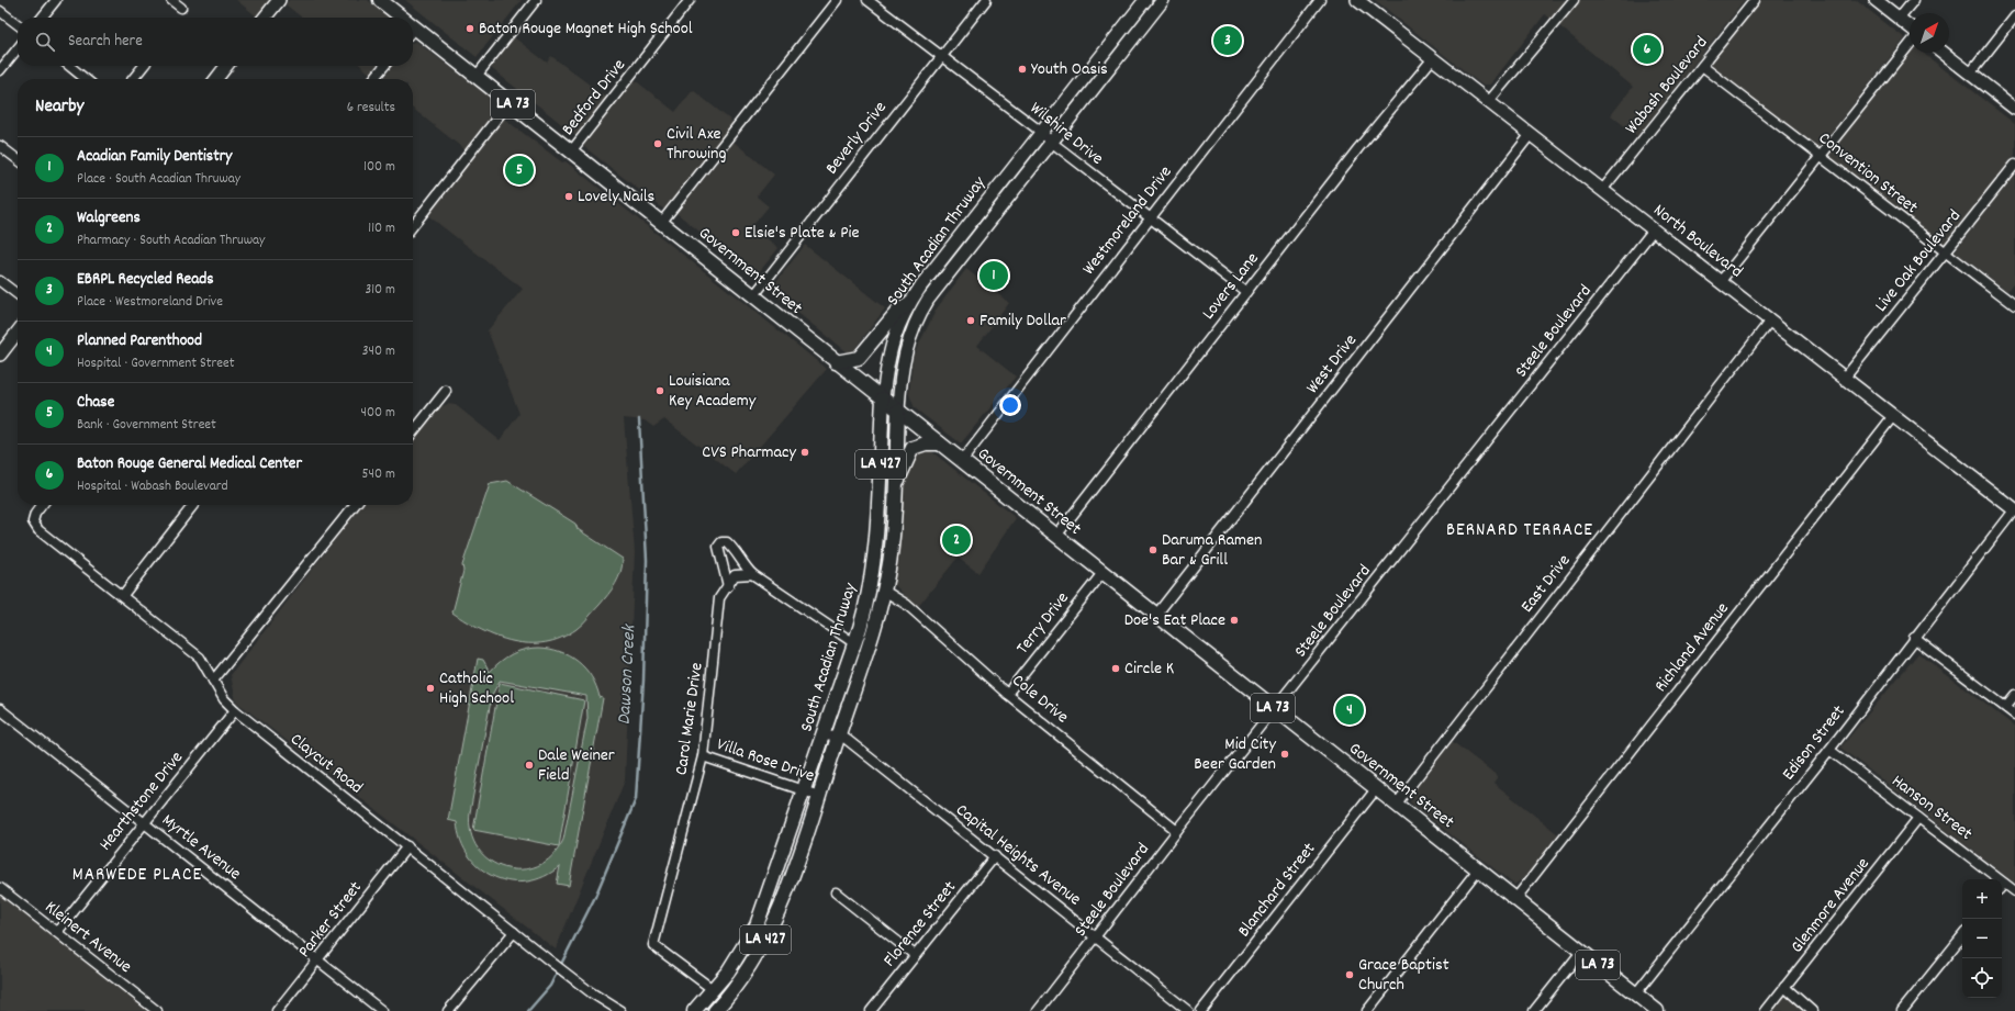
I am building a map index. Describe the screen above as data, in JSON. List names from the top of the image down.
{
  "streets": {
    "main road": [
      "LA 73",
      "South Acadian Thruway",
      "North Boulevard",
      "Government Street",
      "LA 427"
    ],
    "street": [
      "Wabash Boulevard",
      "Bedford Drive",
      "Wilshire Drive",
      "Beverly Drive",
      "Convention Street",
      "Westmoreland Drive",
      "Live Oak Boulevard",
      "Lovers Lane",
      "Steele Boulevard",
      "West Drive",
      "East Drive",
      "Terry Drive",
      "Richland Avenue",
      "Cole Drive",
      "Carol Marie Drive",
      "Edison Street",
      "Villa Rose Drive",
      "Claycut Road",
      "Hearthstone Drive",
      "Hanson Street",
      "Myrtle Avenue",
      "Capital Heights Avenue",
      "Blanchard Street",
      "Glenmore Avenue",
      "Parker Street",
      "Florence Street",
      "Kleinert Avenue"
    ]
  },
  "crossings": [
    ["Wabash Boulevard", "Convention Street"],
    ["Wabash Boulevard", "North Boulevard"],
    ["Bedford Drive", "Government Street"],
    ["Wilshire Drive", "Beverly Drive"],
    ["Wilshire Drive", "Westmoreland Drive"],
    ["Wilshire Drive", "South Acadian Thruway"],
    ["Wilshire Drive", "Lovers Lane"],
    ["Beverly Drive", "Government Street"],
    ["Convention Street", "Live Oak Boulevard"],
    ["Westmoreland Drive", "Government Street"],
    ["South Acadian Thruway", "Government Street"],
    ["South Acadian Thruway", "Cole Drive"],
    ["South Acadian Thruway", "Carol Marie Drive"],
    ["South Acadian Thruway", "Villa Rose Drive"],
    ["South Acadian Thruway", "Capital Heights Avenue"],
    ["North Boulevard", "Live Oak Boulevard"],
    ["North Boulevard", "Lovers Lane"],
    ["North Boulevard", "Steele Boulevard"],
    ["North Boulevard", "West Drive"],
    ["North Boulevard", "East Drive"],
    ["North Boulevard", "Richland Avenue"],
    ["North Boulevard", "Edison Street"],
    ["Government Street", "Lovers Lane"],
    ["Government Street", "Steele Boulevard"],
    ["Government Street", "West Drive"],
    ["Government Street", "East Drive"],
    ["Government Street", "Terry Drive"],
    ["Government Street", "Richland Avenue"],
    ["Government Street", "Edison Street"],
    ["Government Street", "Blanchard Street"],
    ["Steele Boulevard", "Cole Drive"],
    ["Steele Boulevard", "Capital Heights Avenue"],
    ["Terry Drive", "Cole Drive"],
    ["Carol Marie Drive", "Villa Rose Drive"],
    ["Edison Street", "Hanson Street"],
    ["Claycut Road", "Hearthstone Drive"],
    ["Claycut Road", "Parker Street"],
    ["Hearthstone Drive", "Myrtle Avenue"],
    ["Hearthstone Drive", "Kleinert Avenue"],
    ["Hanson Street", "Glenmore Avenue"],
    ["Myrtle Avenue", "Parker Street"],
    ["Capital Heights Avenue", "Florence Street"]
  ],
  "districts": ["BERNARD TERRACE", "MARWEDE PLACE"],
  "water": ["Dawson Creek"],
  "places": [
    "Baton Rouge Magnet High School",
    "Youth Oasis",
    "Civil Axe Throwing",
    "Lovely Nails",
    "Elsie's Plate & Pie",
    "Family Dollar",
    "Louisiana Key Academy",
    "CVS Pharmacy",
    "Daruma Ramen Bar & Grill",
    "Doe's Eat Place",
    "Circle K",
    "Catholic High School",
    "Mid City Beer Garden",
    "Dale Weiner Field",
    "Grace Baptist Church"
  ],
  "north": "top right",
  "page": {
    "search": "Search here",
    "pins": [
      "3",
      "6",
      "5",
      "1",
      "2",
      "4"
    ],
    "heading": ["Nearby", "6 results"],
    "list": [
      {
        "mark": "1",
        "name": "Acadian Family Dentistry",
        "note": "Place · South Acadian Thruway",
        "value": "100 m"
      },
      {
        "mark": "2",
        "name": "Walgreens",
        "note": "Pharmacy · South Acadian Thruway",
        "value": "110 m"
      },
      {
        "mark": "3",
        "name": "EBRPL Recycled Reads",
        "note": "Place · Westmoreland Drive",
        "value": "310 m"
      },
      {
        "mark": "4",
        "name": "Planned Parenthood",
        "note": "Hospital · Government Street",
        "value": "340 m"
      },
      {
        "mark": "5",
        "name": "Chase",
        "note": "Bank · Government Street",
        "value": "400 m"
      },
      {
        "mark": "6",
        "name": "Baton Rouge General Medical Center",
        "note": "Hospital · Wabash Boulevard",
        "value": "540 m"
      }
    ],
    "map_buttons": ["+", "−"]
  }
}
